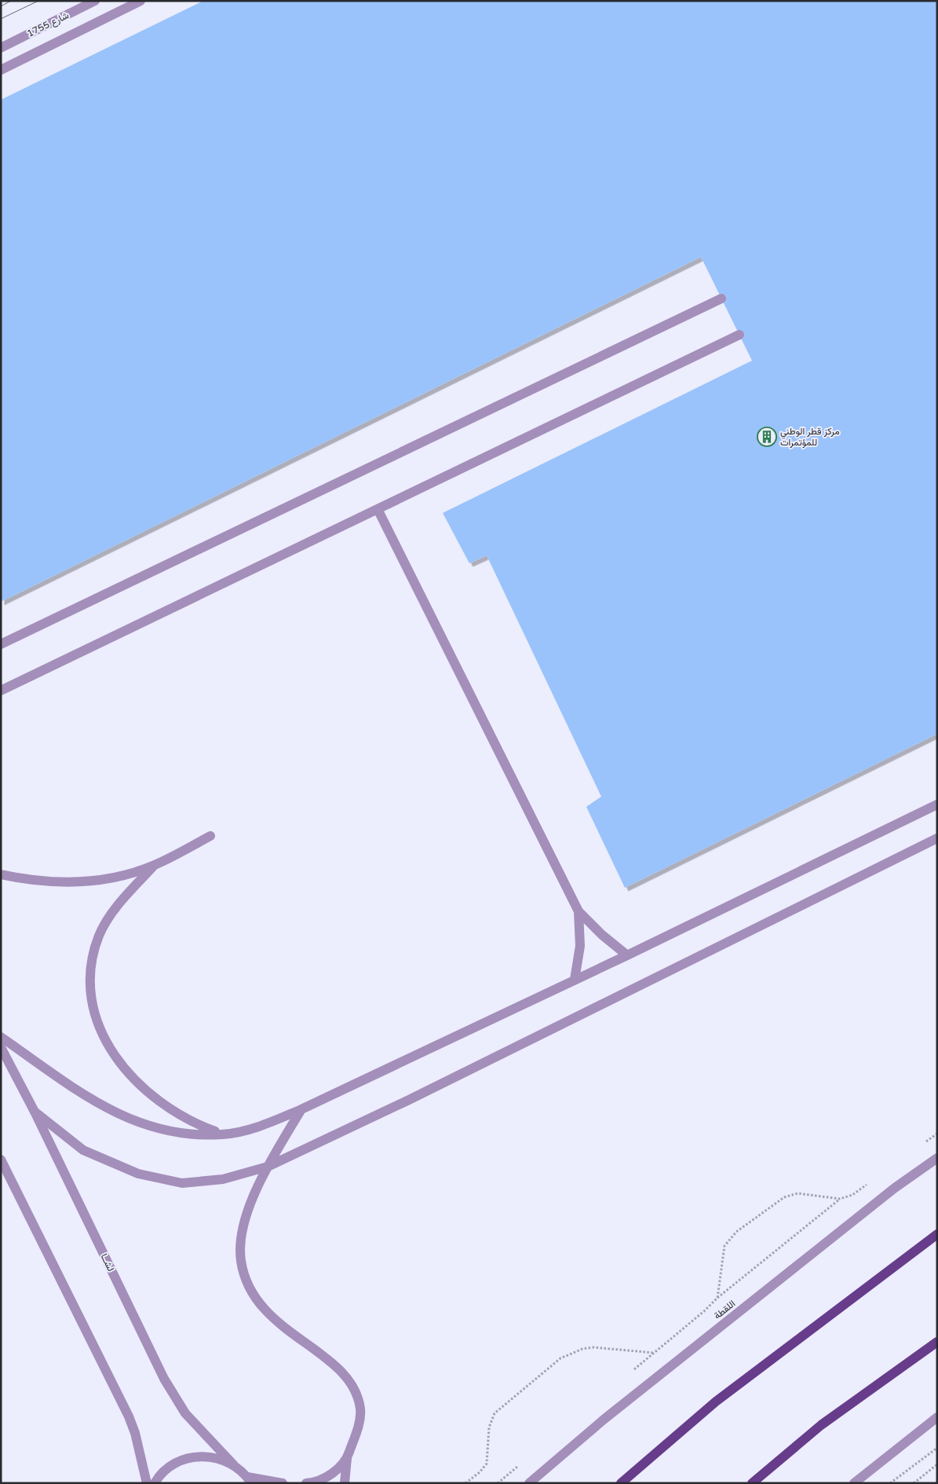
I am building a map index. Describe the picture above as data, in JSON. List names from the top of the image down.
{
  "streets": {
    "street": ["شارع 1755", "لشــا", "اللقطة"]
  },
  "places": {
    "building": ["مركز قطر الوطني للمؤتمرات"]
  }
}
